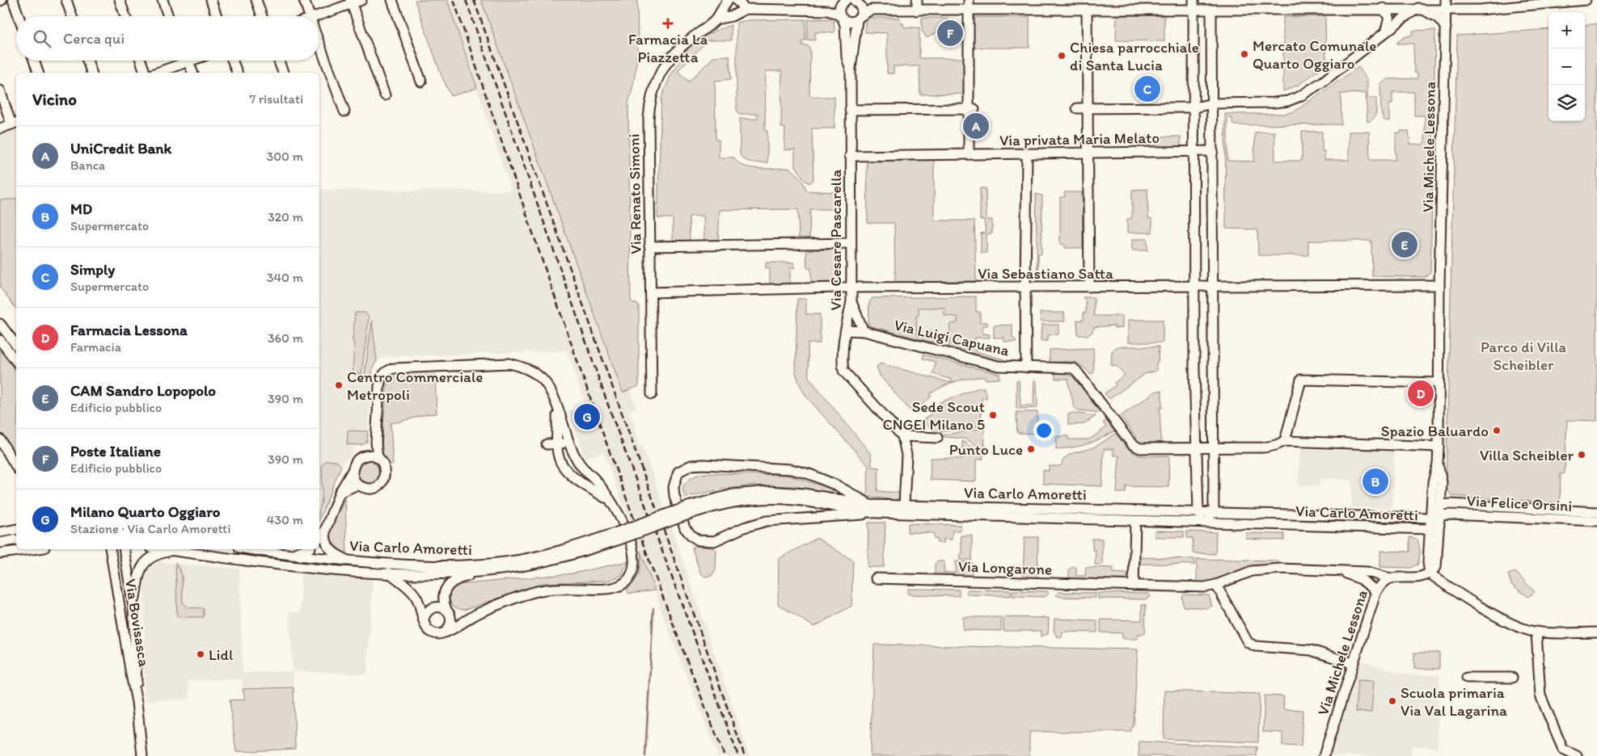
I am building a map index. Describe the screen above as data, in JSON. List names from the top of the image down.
{
  "streets": {
    "street": [
      "Via privata Maria Melato",
      "Via Michele Lessona",
      "Via Renato Simoni",
      "Via Cesare Pascarella",
      "Via Sebastiano Satta",
      "Via Luigi Capuana",
      "Via Carlo Amoretti",
      "Via Felice Orsini",
      "Via Longarone",
      "Via Bovisasca"
    ]
  },
  "crossings": [
    ["Via privata Maria Melato", "Via Cesare Pascarella"],
    ["Via Michele Lessona", "Via Sebastiano Satta"],
    ["Via Michele Lessona", "Via Luigi Capuana"],
    ["Via Michele Lessona", "Via Carlo Amoretti"],
    ["Via Michele Lessona", "Via Felice Orsini"],
    ["Via Michele Lessona", "Via Longarone"],
    ["Via Renato Simoni", "Via Sebastiano Satta"],
    ["Via Cesare Pascarella", "Via Sebastiano Satta"],
    ["Via Cesare Pascarella", "Via Luigi Capuana"],
    ["Via Carlo Amoretti", "Via Felice Orsini"]
  ],
  "parks": ["Parco di Villa Scheibler"],
  "places": {
    "health": ["Farmacia La Piazzetta"],
    "other": [
      "Mercato Comunale Quarto Oggiaro",
      "Chiesa parrocchiale di Santa Lucia",
      "Centro Commerciale Metropoli",
      "Sede Scout CNGEI Milano 5",
      "Spazio Baluardo",
      "Punto Luce",
      "Villa Scheibler",
      "Lidl",
      "Scuola primaria Via Val Lagarina"
    ]
  },
  "page": {
    "map_buttons": ["+", "−"],
    "search": "Cerca qui",
    "pins": [
      "F",
      "C",
      "A",
      "E",
      "D",
      "G",
      "B"
    ],
    "heading": ["Vicino", "7 risultati"],
    "list": [
      {
        "mark": "A",
        "name": "UniCredit Bank",
        "note": "Banca",
        "value": "300 m"
      },
      {
        "mark": "B",
        "name": "MD",
        "note": "Supermercato",
        "value": "320 m"
      },
      {
        "mark": "C",
        "name": "Simply",
        "note": "Supermercato",
        "value": "340 m"
      },
      {
        "mark": "D",
        "name": "Farmacia Lessona",
        "note": "Farmacia",
        "value": "360 m"
      },
      {
        "mark": "E",
        "name": "CAM Sandro Lopopolo",
        "note": "Edificio pubblico",
        "value": "390 m"
      },
      {
        "mark": "F",
        "name": "Poste Italiane",
        "note": "Edificio pubblico",
        "value": "390 m"
      },
      {
        "mark": "G",
        "name": "Milano Quarto Oggiaro",
        "note": "Stazione · Via Carlo Amoretti",
        "value": "430 m"
      }
    ]
  }
}
